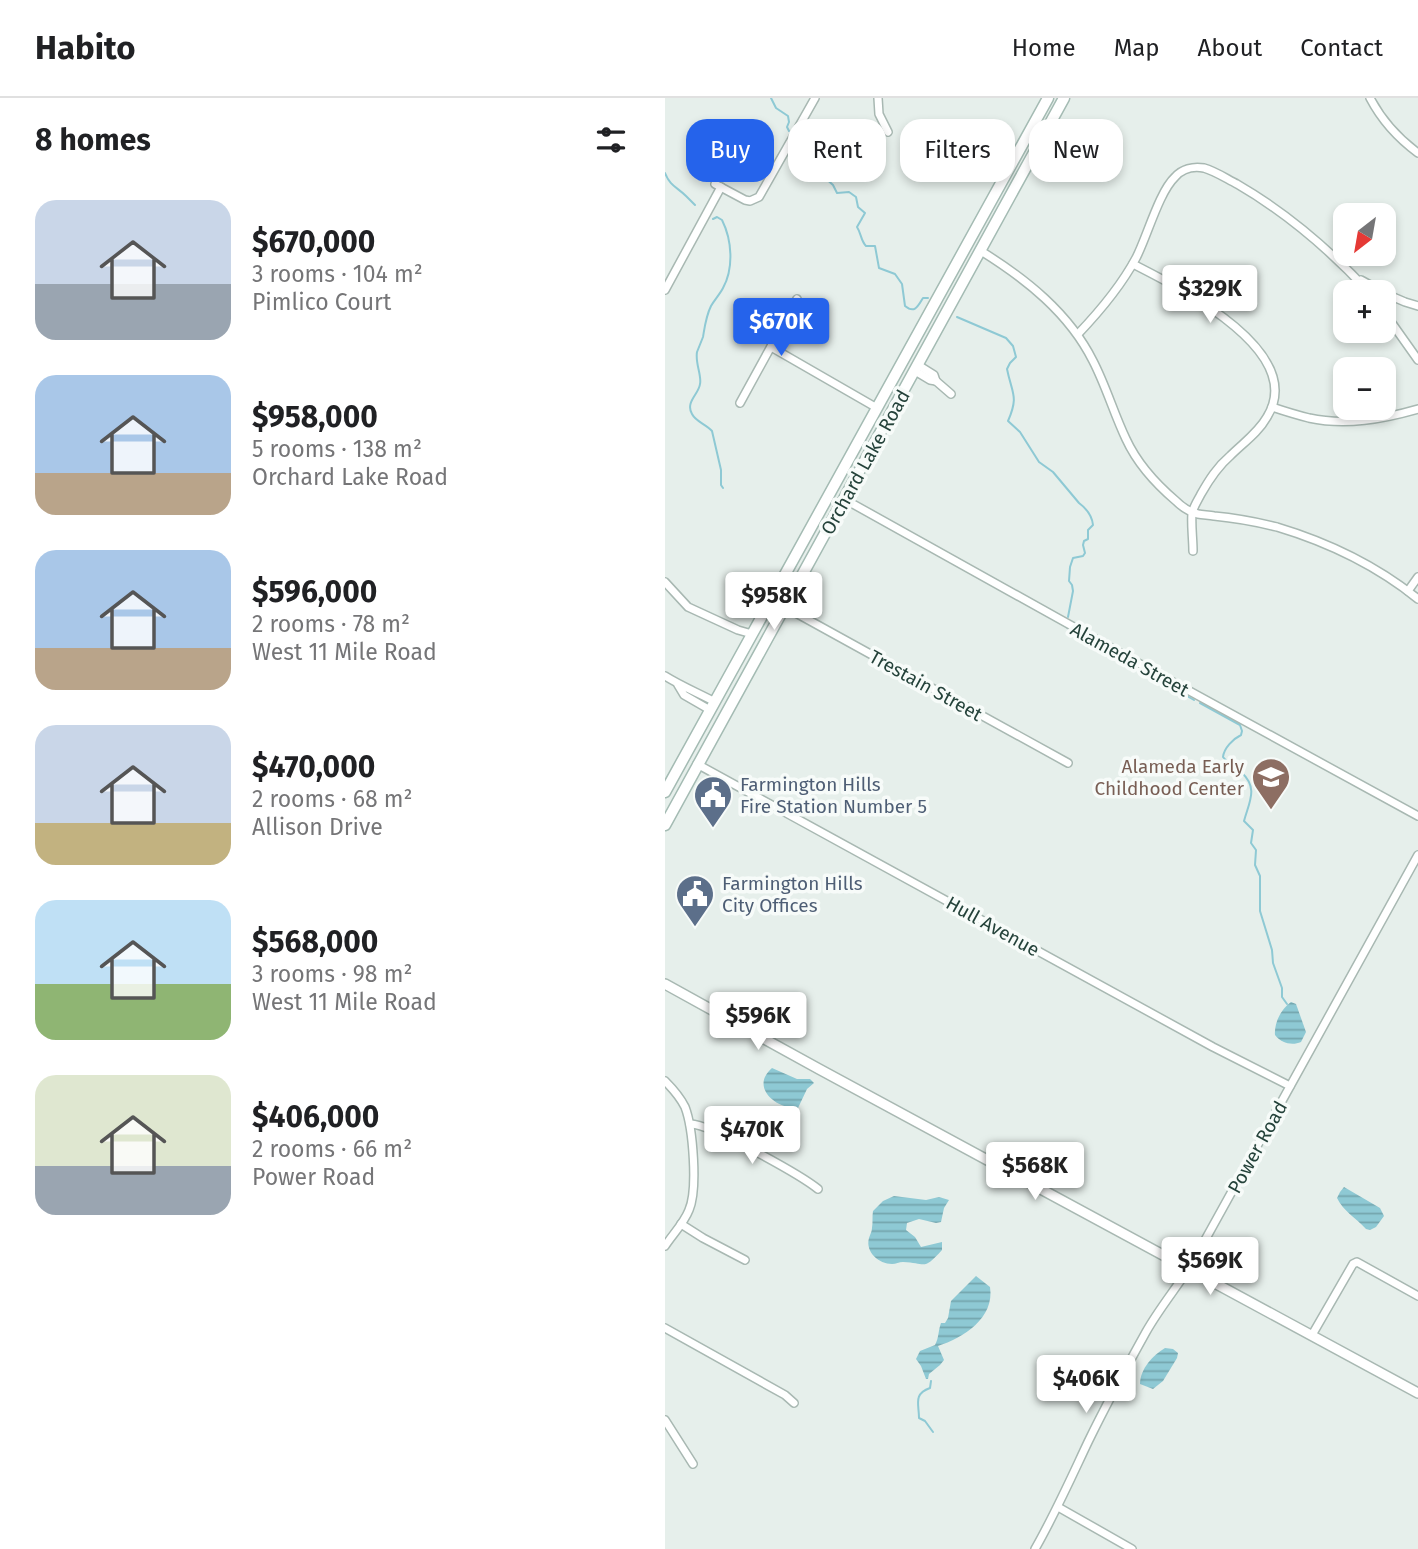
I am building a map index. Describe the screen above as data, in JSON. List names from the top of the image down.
{
  "streets": {
    "main road": ["Orchard Lake Road"],
    "street": [
      "Alameda Street",
      "Trestain Street",
      "Hull Avenue",
      "Power Road"
    ]
  },
  "crossings": [
    ["Orchard Lake Road", "Alameda Street"],
    ["Orchard Lake Road", "Trestain Street"],
    ["Orchard Lake Road", "Hull Avenue"],
    ["Hull Avenue", "Power Road"]
  ],
  "places": {
    "school or university": ["Alameda Early Childhood Center"],
    "public building": ["Farmington Hills Fire Station Number 5", "Farmington Hills City Offices"]
  },
  "north": "bottom left",
  "page": {
    "header": "Habito",
    "nav": [
      "Home",
      "Map",
      "About",
      "Contact"
    ],
    "heading": "8 homes",
    "chip": [
      "Buy",
      "Rent",
      "Filters",
      "New"
    ],
    "list": [
      {
        "name": "$670,000",
        "note": "3 rooms · 104 m² · Pimlico Court"
      },
      {
        "name": "$958,000",
        "note": "5 rooms · 138 m² · Orchard Lake Road"
      },
      {
        "name": "$596,000",
        "note": "2 rooms · 78 m² · West 11 Mile Road"
      },
      {
        "name": "$470,000",
        "note": "2 rooms · 68 m² · Allison Drive"
      },
      {
        "name": "$568,000",
        "note": "3 rooms · 98 m² · West 11 Mile Road"
      },
      {
        "name": "$406,000",
        "note": "2 rooms · 66 m² · Power Road"
      }
    ],
    "map_buttons": ["+", "−"],
    "price": [
      "$329K",
      "$670K",
      "$958K",
      "$596K",
      "$470K",
      "$568K",
      "$569K",
      "$406K"
    ]
  }
}
